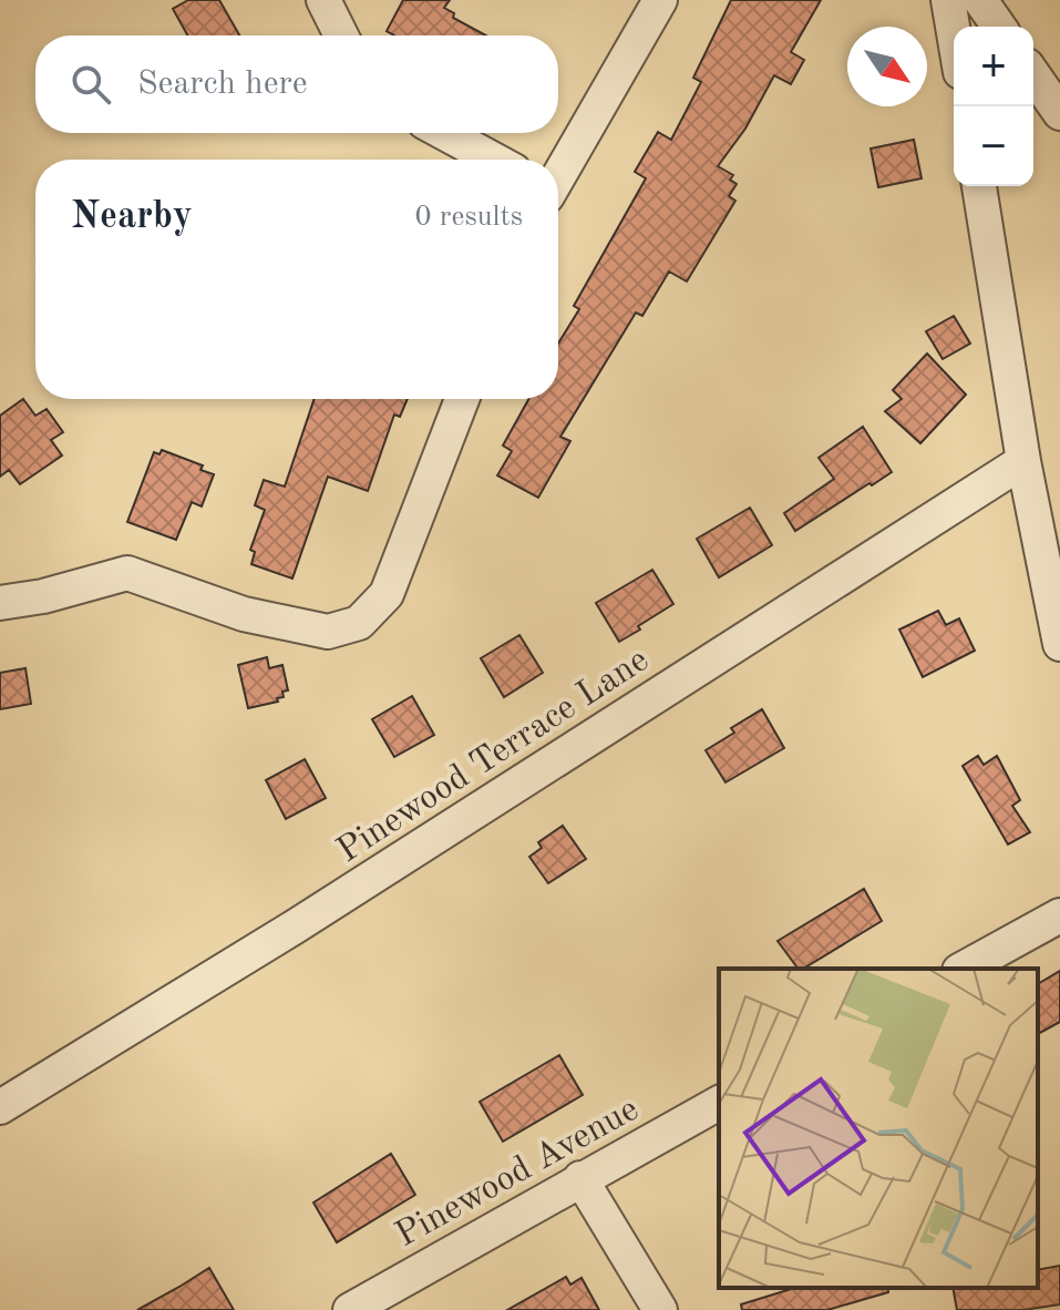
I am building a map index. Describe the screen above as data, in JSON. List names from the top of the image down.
{
  "streets": {
    "street": ["Pinewood Terrace Lane", "Pinewood Avenue"]
  },
  "north": "bottom right",
  "page": {
    "map_buttons": ["+", "−"],
    "search": "Search here",
    "heading": ["Nearby", "0 results"]
  }
}
